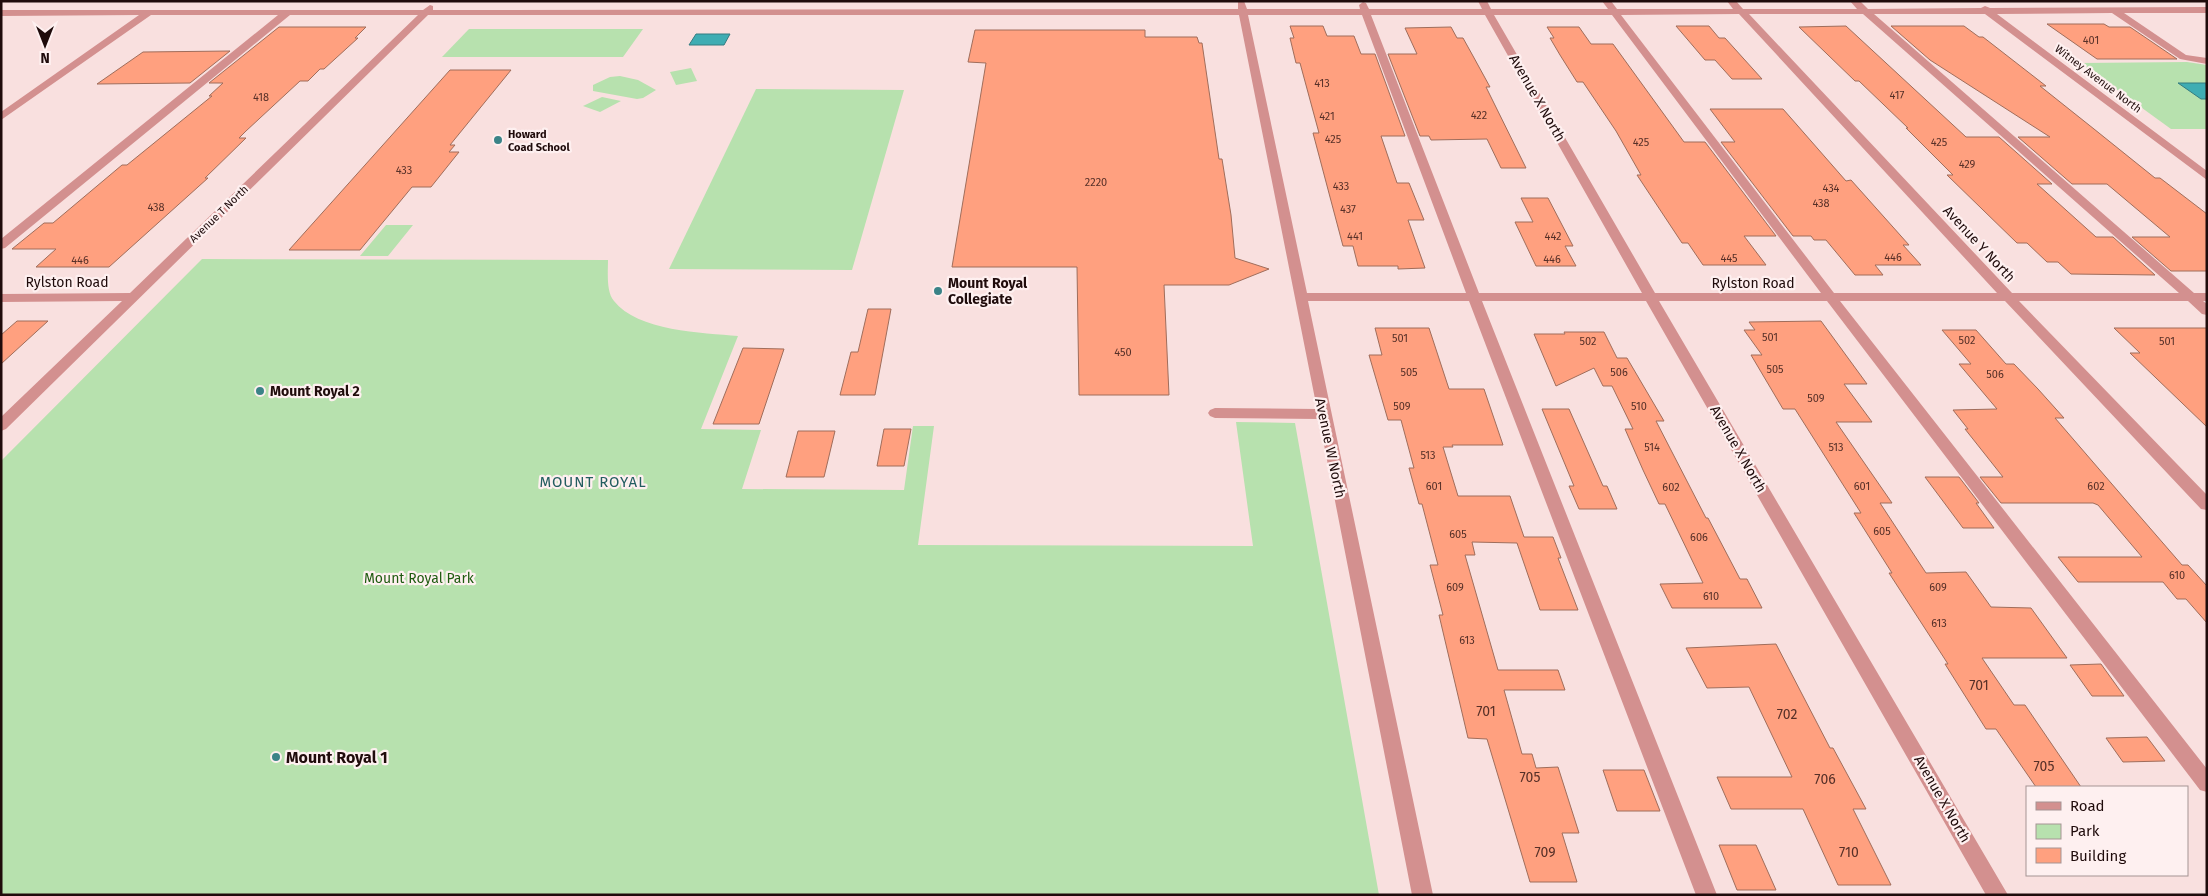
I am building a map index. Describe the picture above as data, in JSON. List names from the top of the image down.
{
  "streets": {
    "street": [
      "Witney Avenue North",
      "Avenue X North",
      "Avenue T North",
      "Avenue Y North",
      "Rylston Road",
      "Avenue W North"
    ]
  },
  "crossings": [
    ["Avenue X North", "Rylston Road"],
    ["Avenue T North", "Rylston Road"],
    ["Avenue Y North", "Rylston Road"],
    ["Rylston Road", "Avenue W North"]
  ],
  "districts": ["MOUNT ROYAL"],
  "parks": ["Mount Royal Park"],
  "places": [
    "Howard Coad School",
    "Mount Royal Collegiate",
    "Mount Royal 2",
    "Mount Royal 1"
  ],
  "house_numbers": [
    "401",
    "413",
    "417",
    "418",
    "422",
    "421",
    "425",
    "425",
    "425",
    "429",
    "433",
    "2220",
    "433",
    "434",
    "438",
    "438",
    "437",
    "441",
    "442",
    "446",
    "445",
    "446",
    "446",
    "501",
    "501",
    "502",
    "502",
    "501",
    "450",
    "505",
    "505",
    "506",
    "506",
    "509",
    "509",
    "510",
    "514",
    "513",
    "513",
    "601",
    "601",
    "602",
    "602",
    "605",
    "605",
    "606",
    "610",
    "609",
    "609",
    "610",
    "613",
    "613",
    "701",
    "701",
    "702",
    "705",
    "705",
    "706",
    "709",
    "710"
  ],
  "legend": ["Road", "Park", "Building"],
  "north": "bottom"
}
